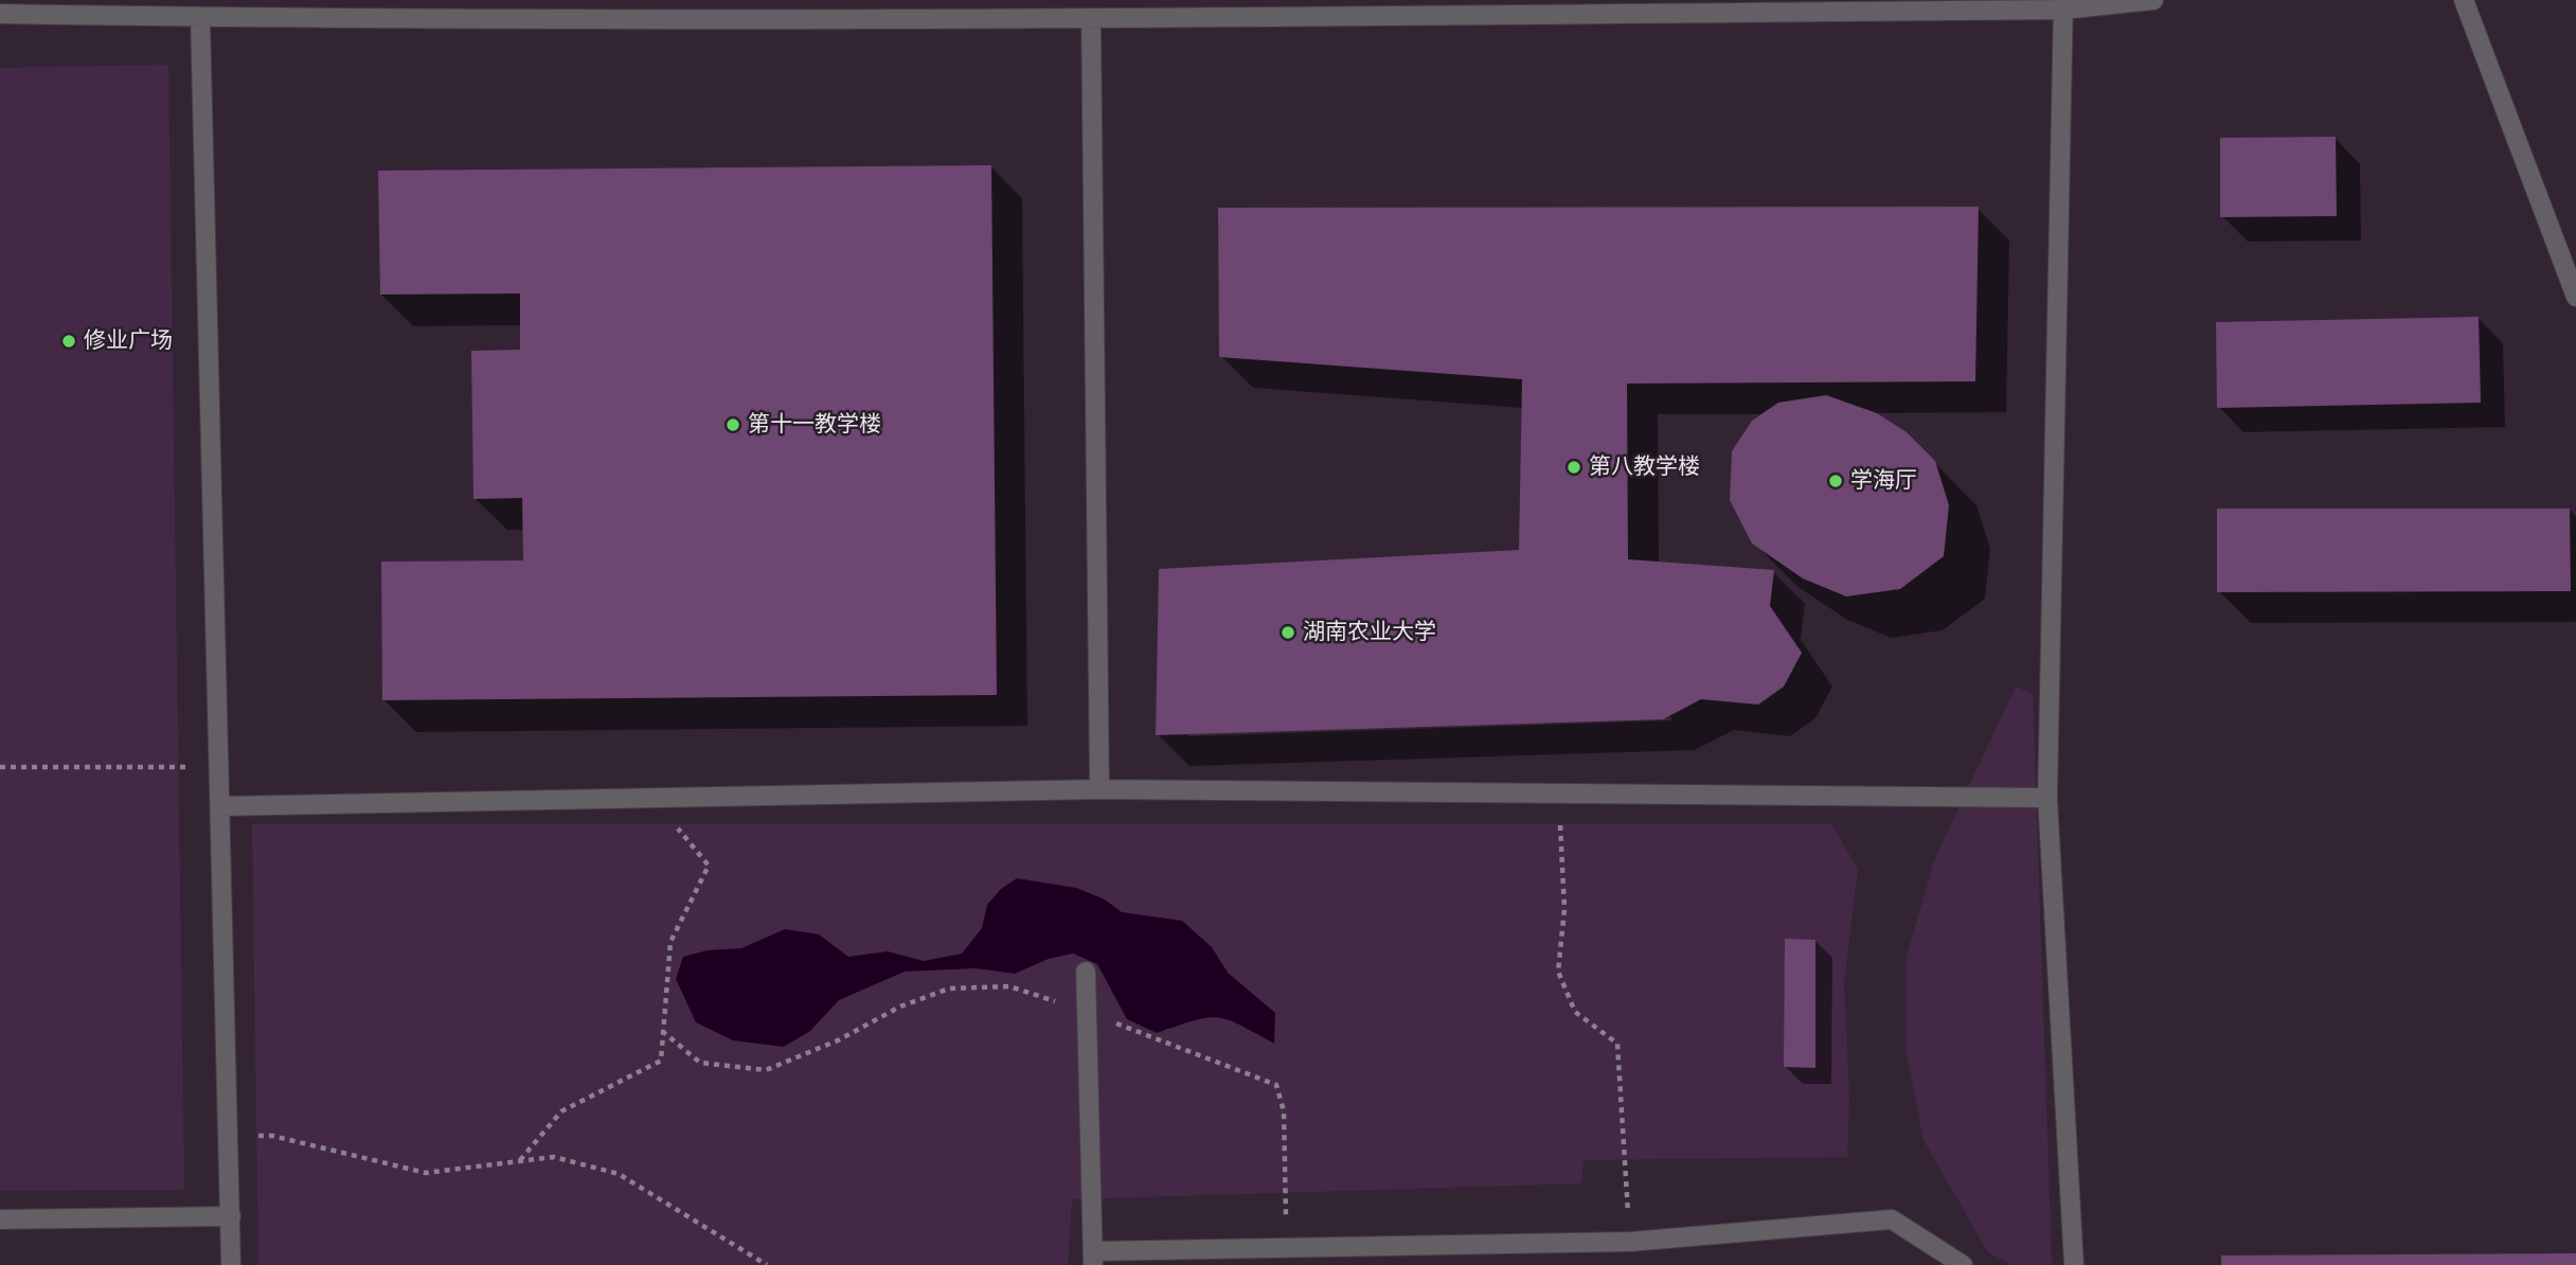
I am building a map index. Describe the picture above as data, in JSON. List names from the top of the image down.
{
  "places": [
    "修业广场",
    "第十一教学楼",
    "第八教学楼",
    "学海厅",
    "湖南农业大学"
  ]
}
